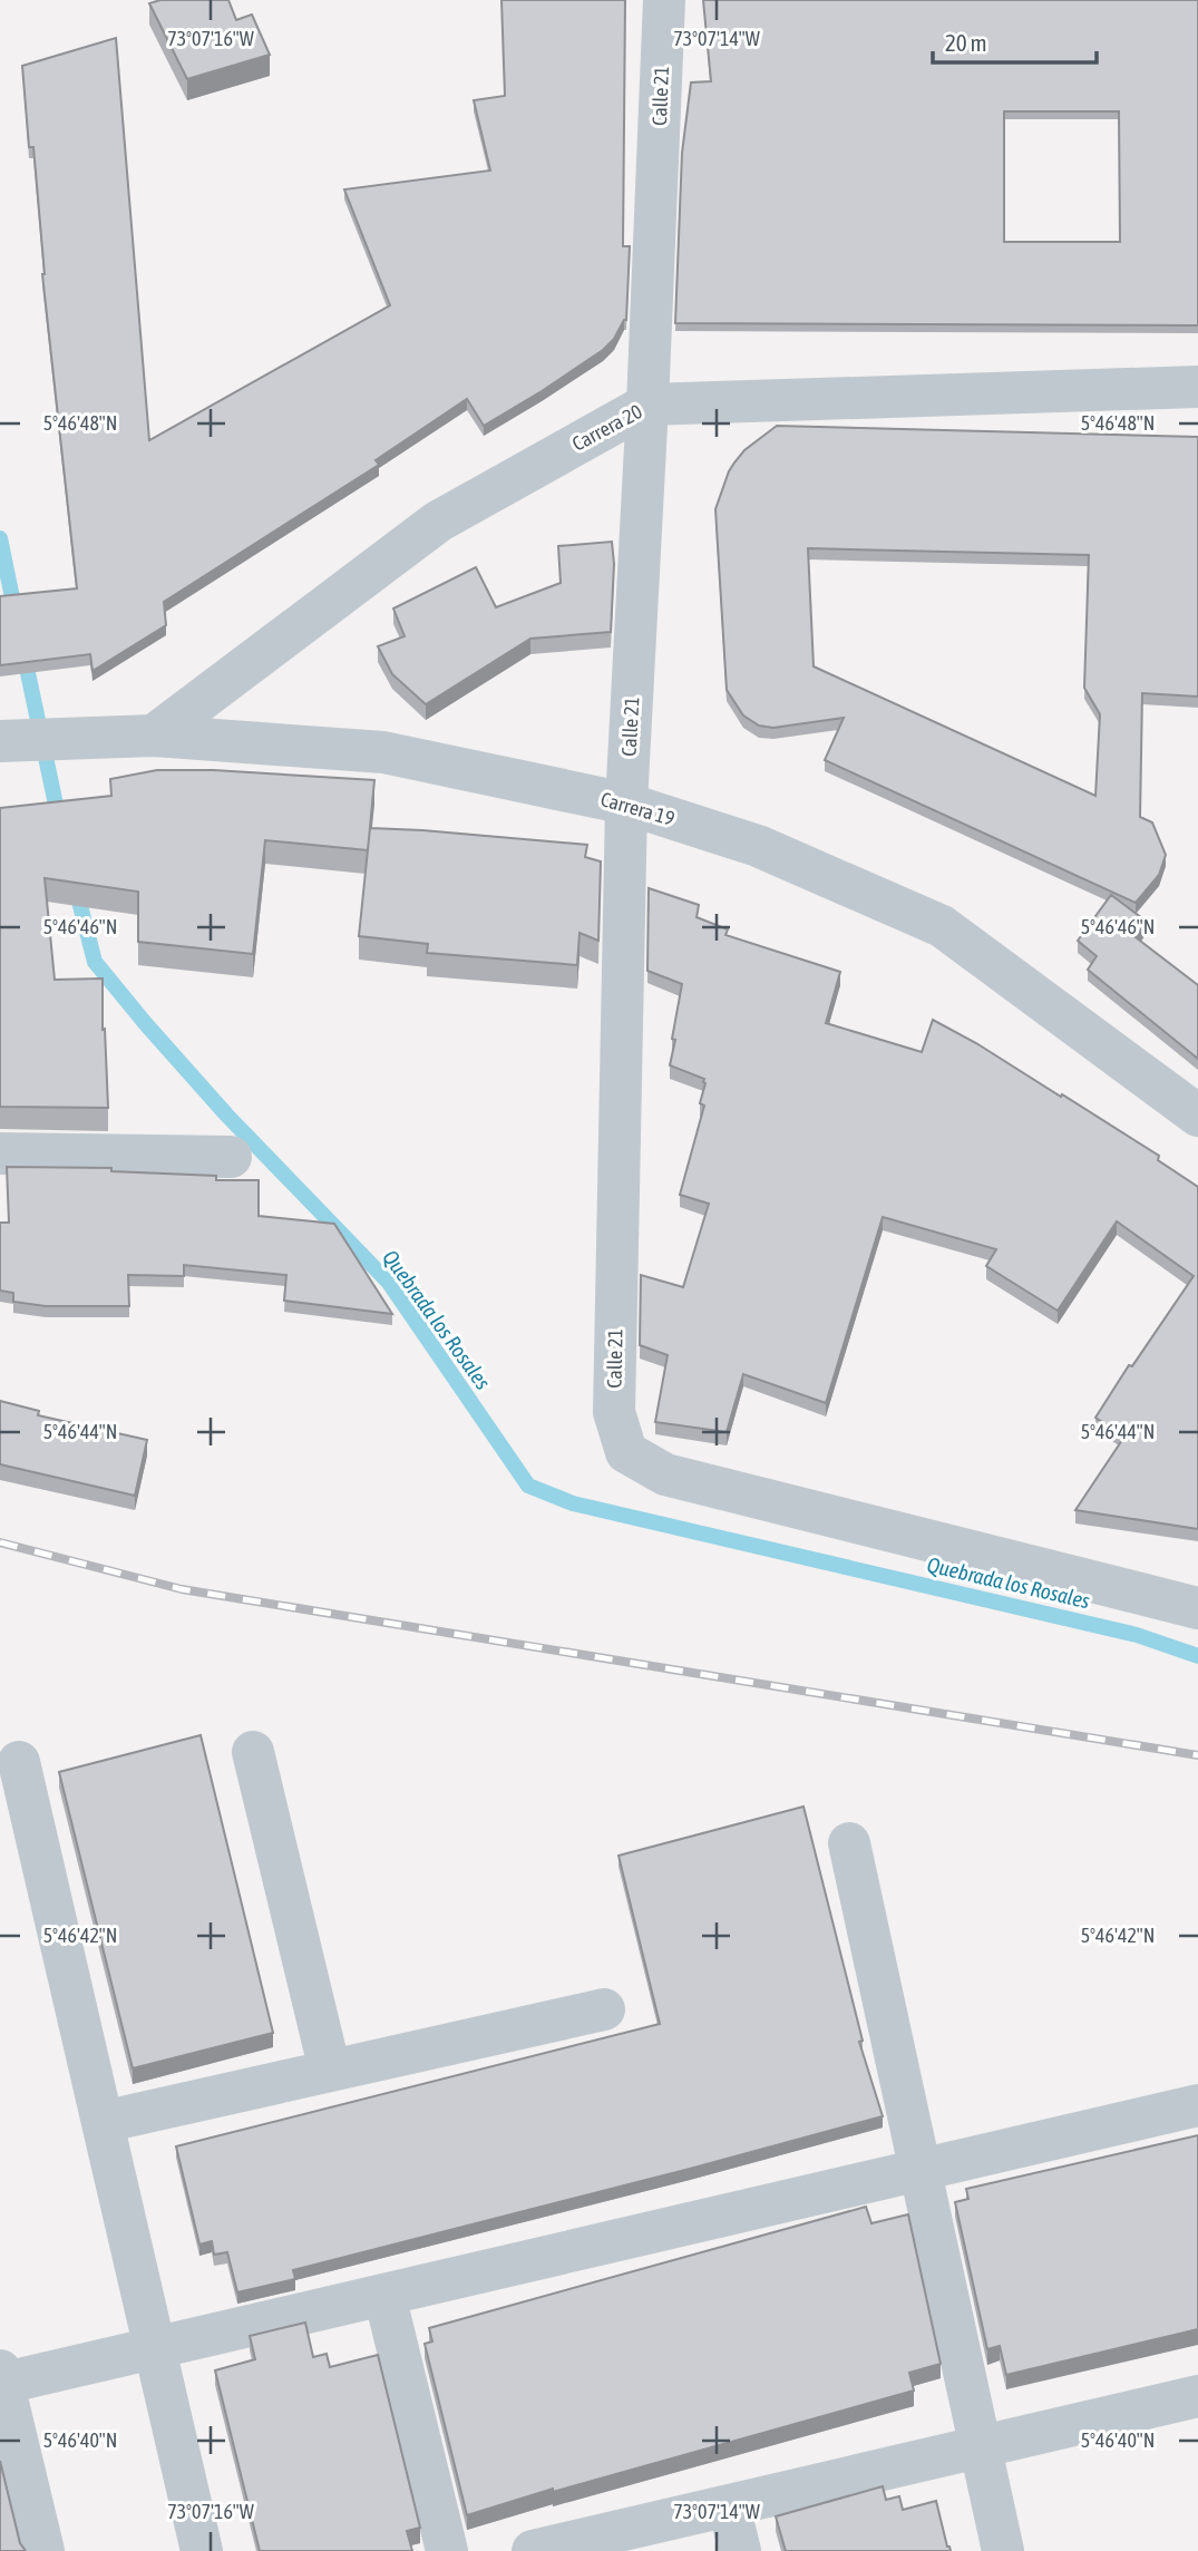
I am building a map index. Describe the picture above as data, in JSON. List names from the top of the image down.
{
  "streets": {
    "street": ["Calle 21", "Carrera 20", "Carrera 19"]
  },
  "crossings": [
    ["Calle 21", "Carrera 20"],
    ["Calle 21", "Carrera 19"],
    ["Carrera 20", "Carrera 19"]
  ],
  "water": ["Quebrada los Rosales"],
  "scale_bar": "20 m",
  "coordinates": [
    "73°07'16\"W",
    "73°07'14\"W",
    "5°46'48\"N",
    "5°46'46\"N",
    "5°46'44\"N",
    "5°46'42\"N",
    "5°46'40\"N"
  ]
}
